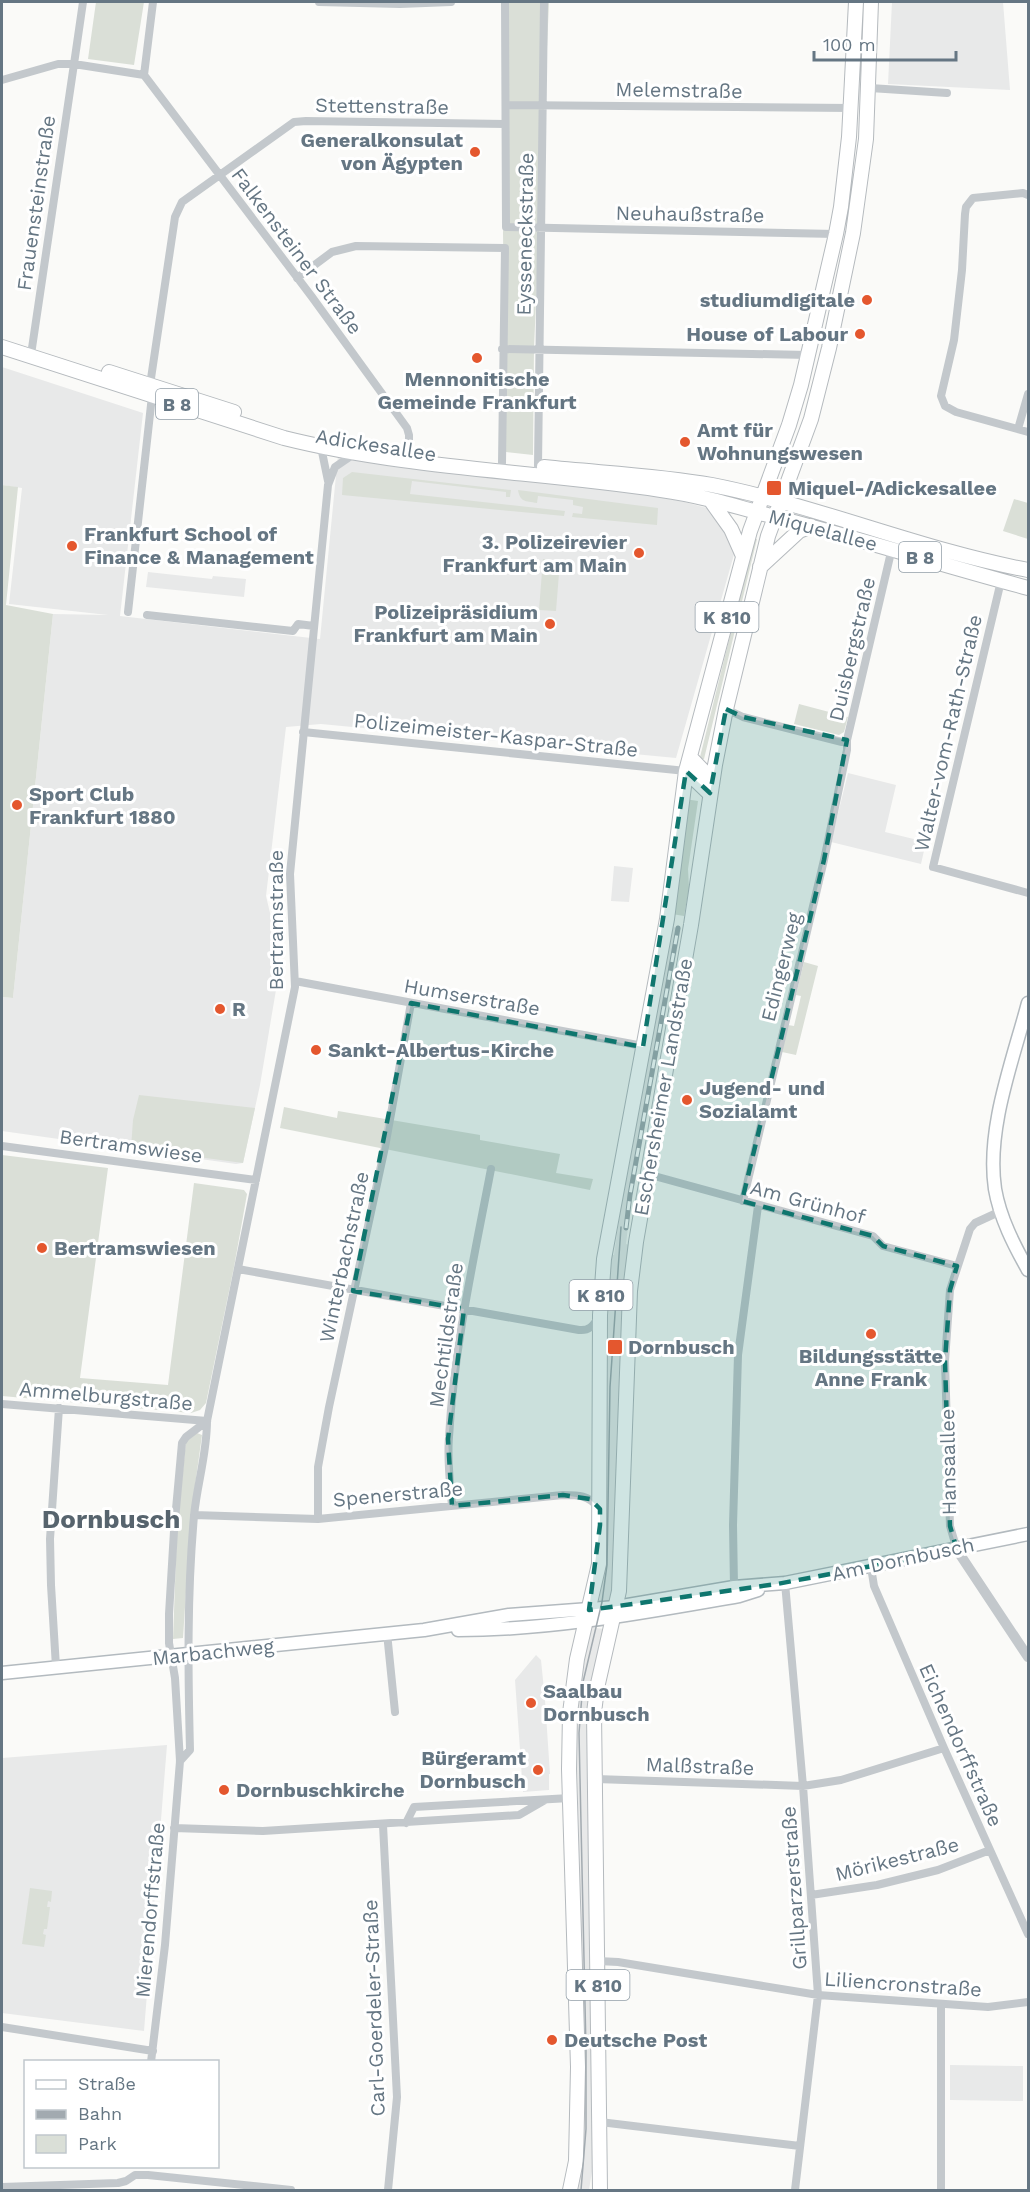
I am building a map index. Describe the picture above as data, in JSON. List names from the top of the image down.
{
  "streets": {
    "main road": [
      "B 8",
      "Adickesallee",
      "Miquelallee",
      "K 810",
      "Eschersheimer Landstraße",
      "Am Dornbusch",
      "Marbachweg"
    ],
    "street": [
      "Melemstraße",
      "Stettenstraße",
      "Frauensteinstraße",
      "Neuhaußstraße",
      "Eysseneckstraße",
      "Falkensteiner Straße",
      "Duisbergstraße",
      "Walter-vom-Rath-Straße",
      "Polizeimeister-Kaspar-Straße",
      "Bertramstraße",
      "Edingerweg",
      "Humserstraße",
      "Bertramswiese",
      "Am Grünhof",
      "Winterbachstraße",
      "Mechtildstraße",
      "Ammelburgstraße",
      "Hansaallee",
      "Spenerstraße",
      "Eichendorffstraße",
      "Malßstraße",
      "Mörikestraße",
      "Grillparzerstraße",
      "Mierendorffstraße",
      "Liliencronstraße",
      "Carl-Goerdeler-Straße"
    ]
  },
  "crossings": [
    ["Melemstraße", "Eysseneckstraße"],
    ["Melemstraße", "Eschersheimer Landstraße"],
    ["Stettenstraße", "Eysseneckstraße"],
    ["Stettenstraße", "Falkensteiner Straße"],
    ["Stettenstraße", "Adickesallee"],
    ["Frauensteinstraße", "Adickesallee"],
    ["Neuhaußstraße", "Eysseneckstraße"],
    ["Neuhaußstraße", "Eschersheimer Landstraße"],
    ["Eysseneckstraße", "Falkensteiner Straße"],
    ["Eysseneckstraße", "Adickesallee"],
    ["Falkensteiner Straße", "Adickesallee"],
    ["Adickesallee", "Miquelallee"],
    ["Adickesallee", "Bertramstraße"],
    ["Adickesallee", "Eschersheimer Landstraße"],
    ["Miquelallee", "K 810"],
    ["Miquelallee", "Duisbergstraße"],
    ["Miquelallee", "Walter-vom-Rath-Straße"],
    ["Miquelallee", "Eschersheimer Landstraße"],
    ["K 810", "Duisbergstraße"],
    ["Duisbergstraße", "Edingerweg"],
    ["Polizeimeister-Kaspar-Straße", "Bertramstraße"],
    ["Polizeimeister-Kaspar-Straße", "Eschersheimer Landstraße"],
    ["Bertramstraße", "Humserstraße"],
    ["Bertramstraße", "Bertramswiese"],
    ["Bertramstraße", "Ammelburgstraße"],
    ["Bertramstraße", "Spenerstraße"],
    ["Bertramstraße", "Marbachweg"],
    ["Bertramstraße", "Mierendorffstraße"],
    ["Edingerweg", "Am Grünhof"],
    ["Humserstraße", "Eschersheimer Landstraße"],
    ["Humserstraße", "Winterbachstraße"],
    ["Eschersheimer Landstraße", "Am Grünhof"],
    ["Eschersheimer Landstraße", "Spenerstraße"],
    ["Eschersheimer Landstraße", "Am Dornbusch"],
    ["Eschersheimer Landstraße", "Marbachweg"],
    ["Eschersheimer Landstraße", "Malßstraße"],
    ["Eschersheimer Landstraße", "Liliencronstraße"],
    ["Am Grünhof", "Hansaallee"],
    ["Winterbachstraße", "Spenerstraße"],
    ["Mechtildstraße", "Spenerstraße"],
    ["Hansaallee", "Am Dornbusch"],
    ["Am Dornbusch", "Marbachweg"],
    ["Am Dornbusch", "Eichendorffstraße"],
    ["Am Dornbusch", "Grillparzerstraße"],
    ["Marbachweg", "Mierendorffstraße"],
    ["Eichendorffstraße", "Malßstraße"],
    ["Eichendorffstraße", "Mörikestraße"],
    ["Malßstraße", "Grillparzerstraße"],
    ["Mörikestraße", "Grillparzerstraße"],
    ["Grillparzerstraße", "Liliencronstraße"]
  ],
  "districts": ["Dornbusch"],
  "places": {
    "other": [
      "Generalkonsulat von Ägypten",
      "studiumdigitale",
      "House of Labour",
      "Mennonitische Gemeinde Frankfurt",
      "Amt für Wohnungswesen",
      "Frankfurt School of Finance & Management",
      "3. Polizeirevier Frankfurt am Main",
      "Polizeipräsidium Frankfurt am Main",
      "Sport Club Frankfurt 1880",
      "R",
      "Sankt-Albertus-Kirche",
      "Jugend- und Sozialamt",
      "Bertramswiesen",
      "Bildungsstätte Anne Frank",
      "Saalbau Dornbusch",
      "Bürgeramt Dornbusch",
      "Dornbuschkirche",
      "Deutsche Post"
    ],
    "transit": ["Miquel-/Adickesallee", "Dornbusch"]
  },
  "legend": ["Straße", "Bahn", "Park"],
  "scale_bar": "100 m"
}
